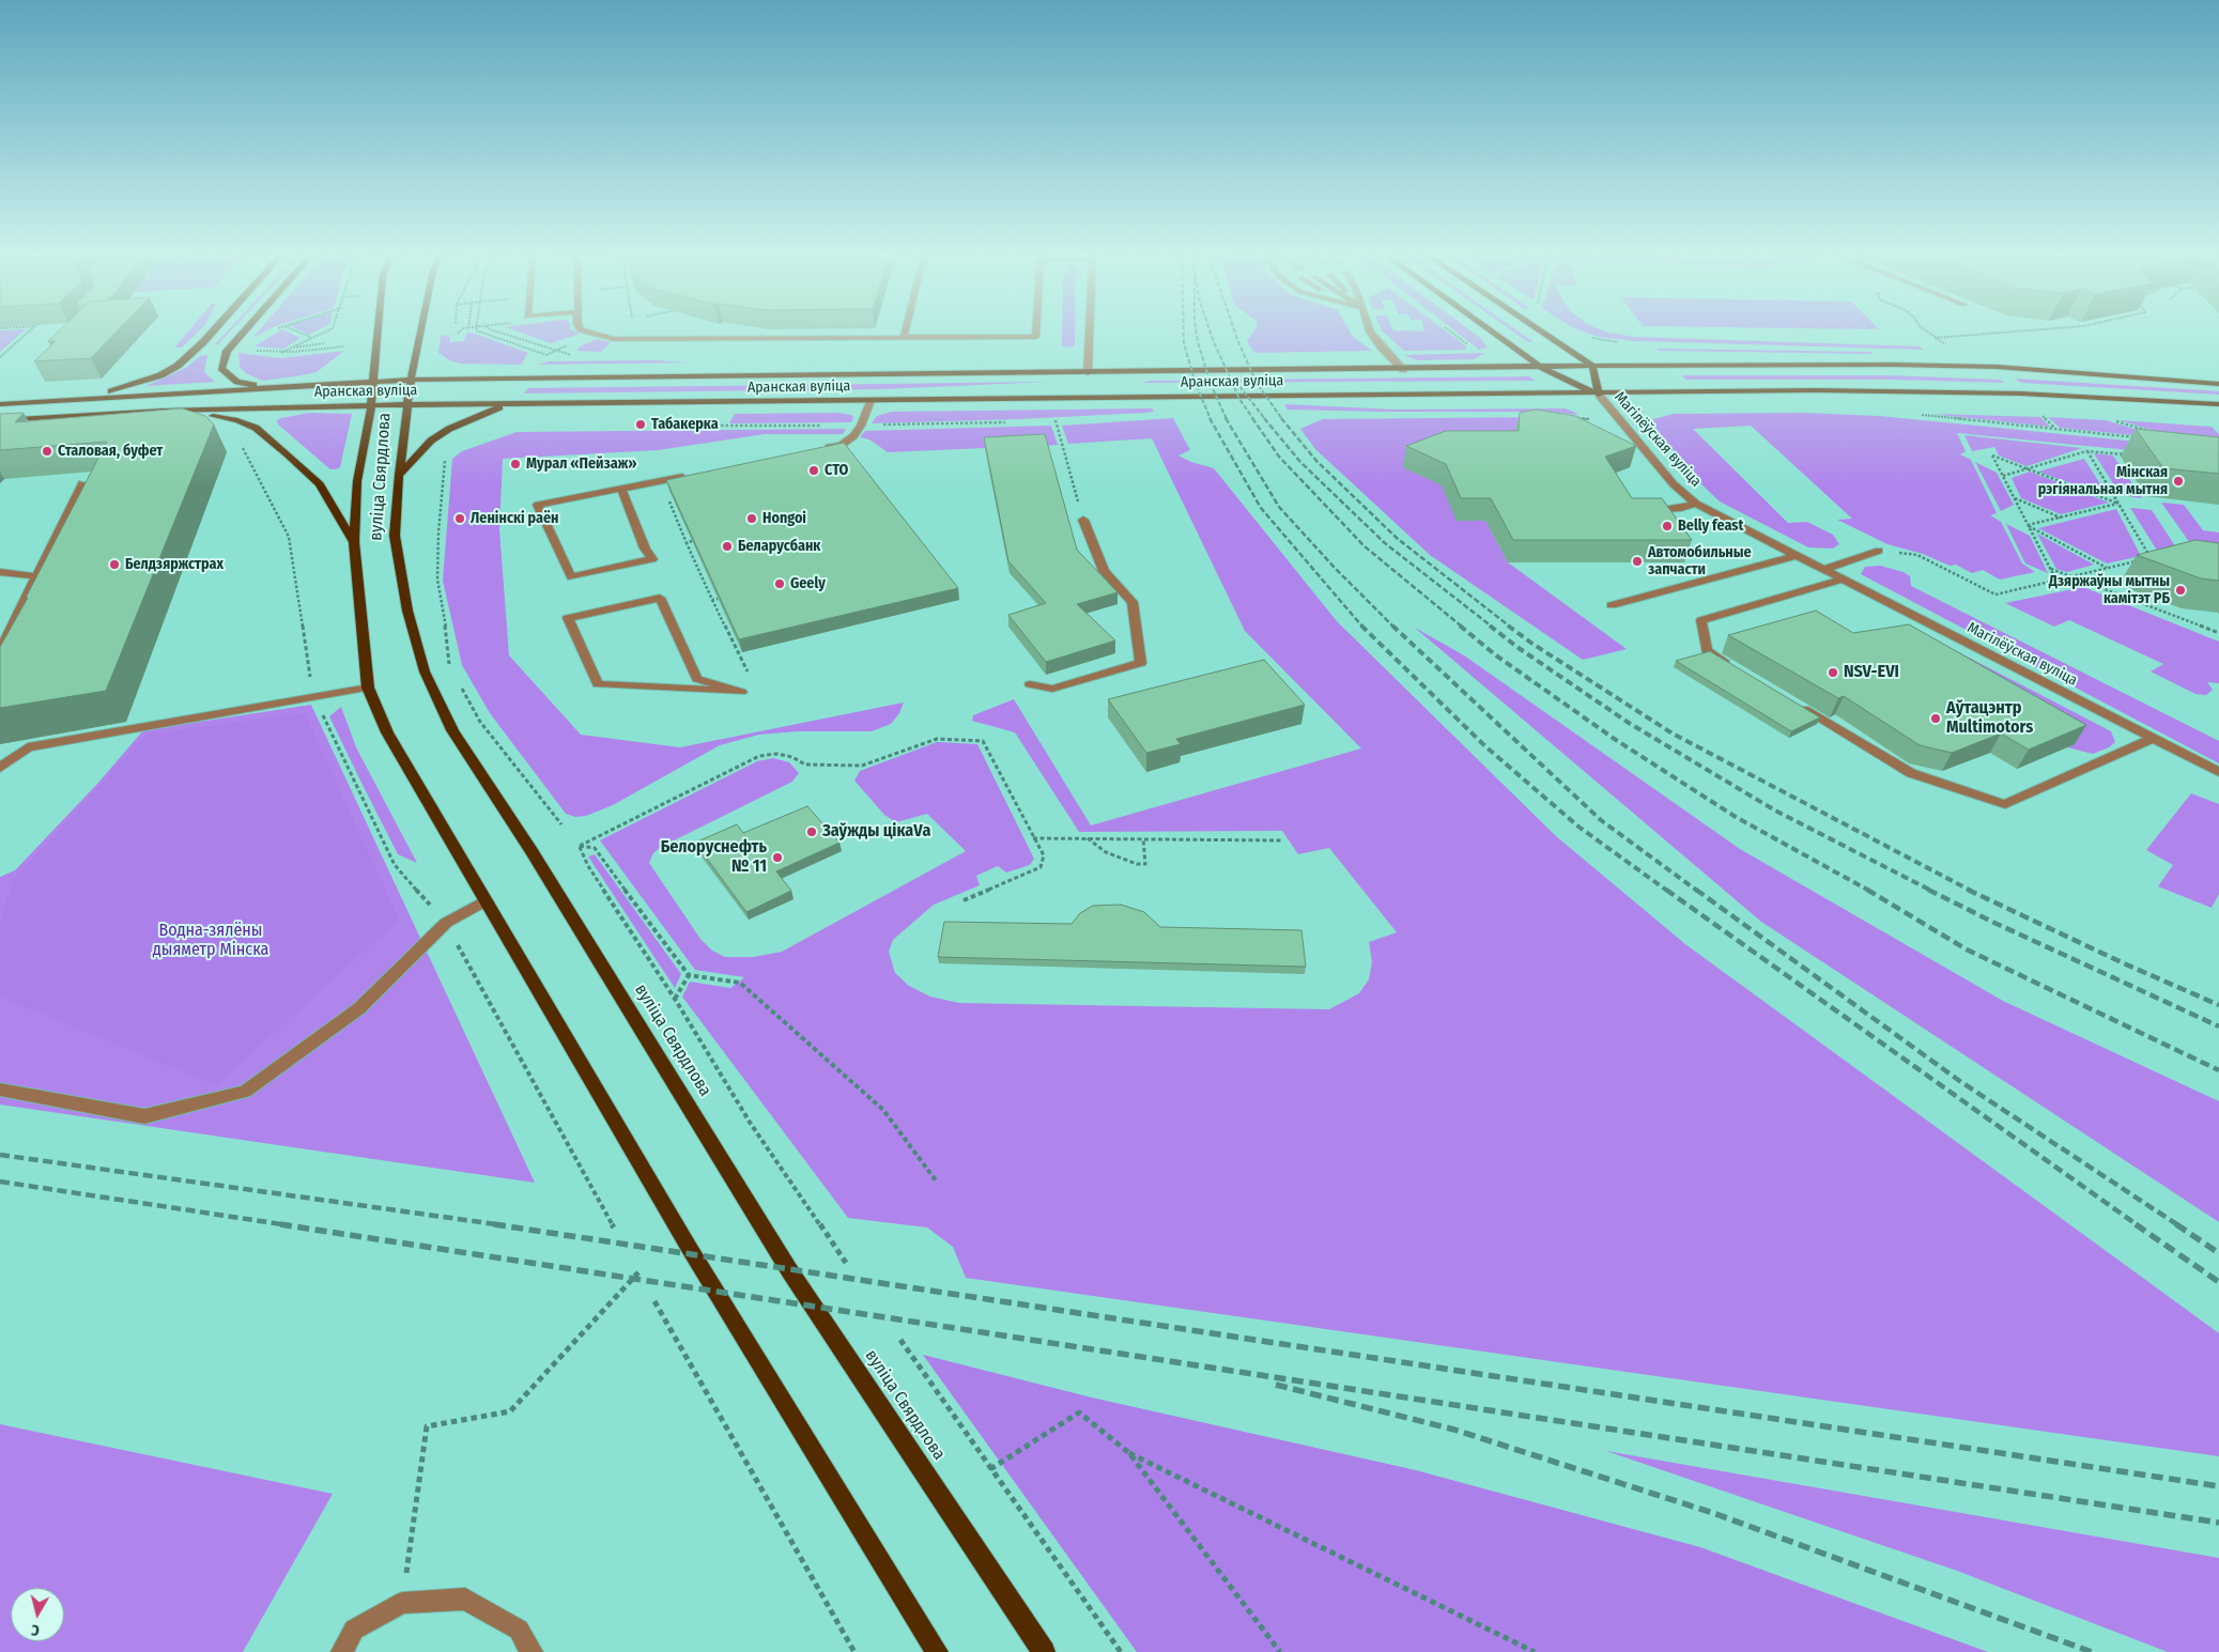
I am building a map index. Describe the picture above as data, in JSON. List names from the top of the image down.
{
  "streets": {
    "main road": ["Аранская вуліца", "Магілёўская вуліца", "вуліца Свярдлова"]
  },
  "crossings": [
    ["Аранская вуліца", "Магілёўская вуліца"],
    ["Аранская вуліца", "вуліца Свярдлова"]
  ],
  "parks": ["Водна-зялёны дыяметр Мінска"],
  "places": [
    "Табакерка",
    "Сталовая, буфет",
    "Мурал «Пейзаж»",
    "СТО",
    "Мінская рэгіянальная мытня",
    "Ленінскі раён",
    "Hongoi",
    "Belly feast",
    "Беларусбанк",
    "Автомобильные запчасти",
    "Белдзяржстрах",
    "Geely",
    "Дзяржаўны мытны камітэт РБ",
    "NSV-EVI",
    "Аўтацэнтр Multimotors",
    "Заўжды цікаVа",
    "Белоруснефть № 11"
  ],
  "north": "bottom"
}
